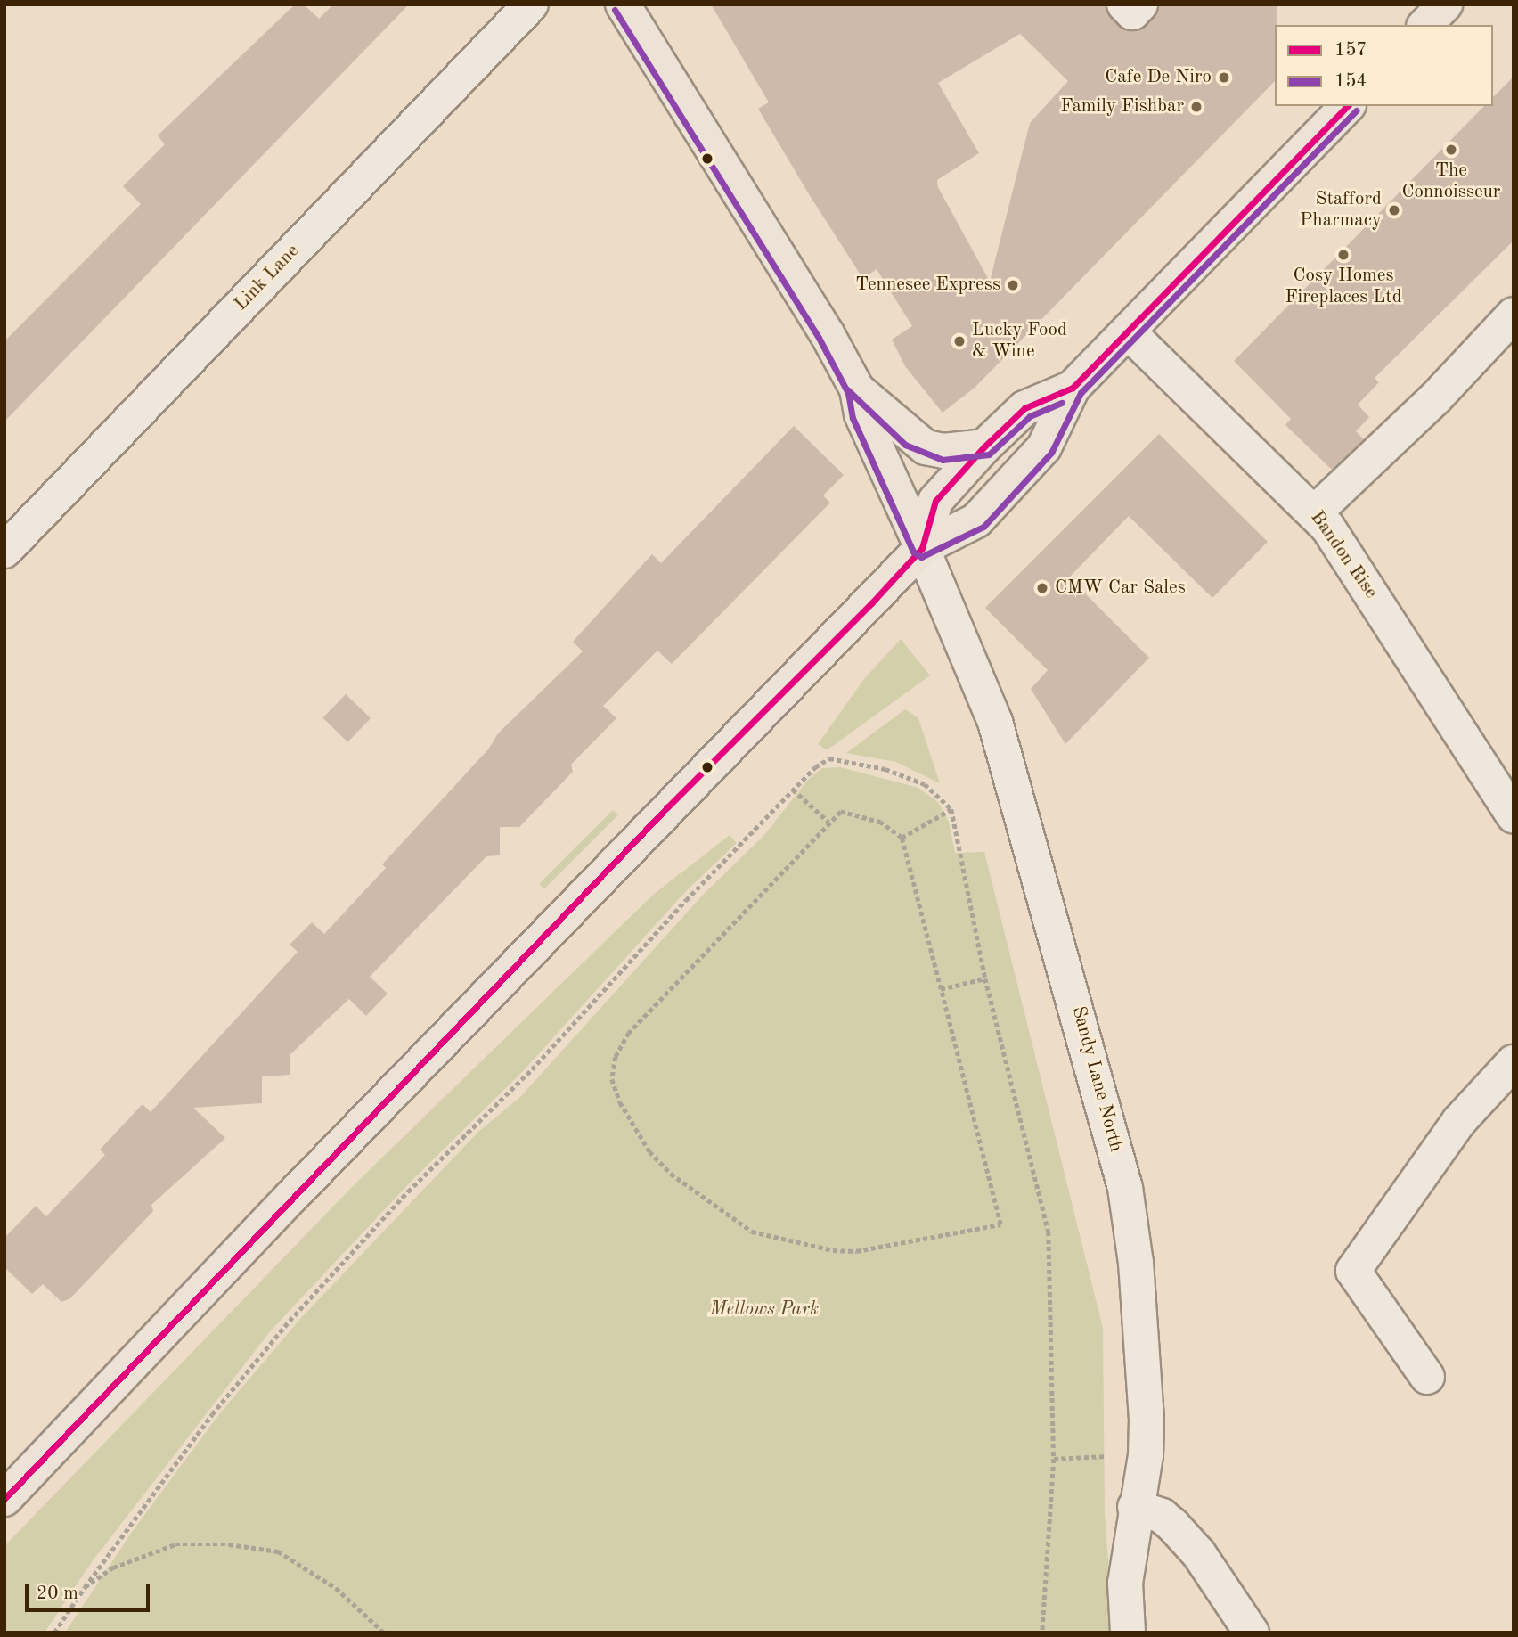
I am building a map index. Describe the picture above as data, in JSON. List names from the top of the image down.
{
  "streets": {
    "street": ["Link Lane", "Bandon Rise", "Sandy Lane North"]
  },
  "parks": ["Mellows Park"],
  "places": [
    "Cafe De Niro",
    "Family Fishbar",
    "The Connoisseur",
    "Stafford Pharmacy",
    "Cosy Homes Fireplaces Ltd",
    "Tennesee Express",
    "Lucky Food & Wine",
    "CMW Car Sales"
  ],
  "lines": ["transit line 154", "transit line 157"],
  "legend": ["157", "154"],
  "scale_bar": "20 m"
}
